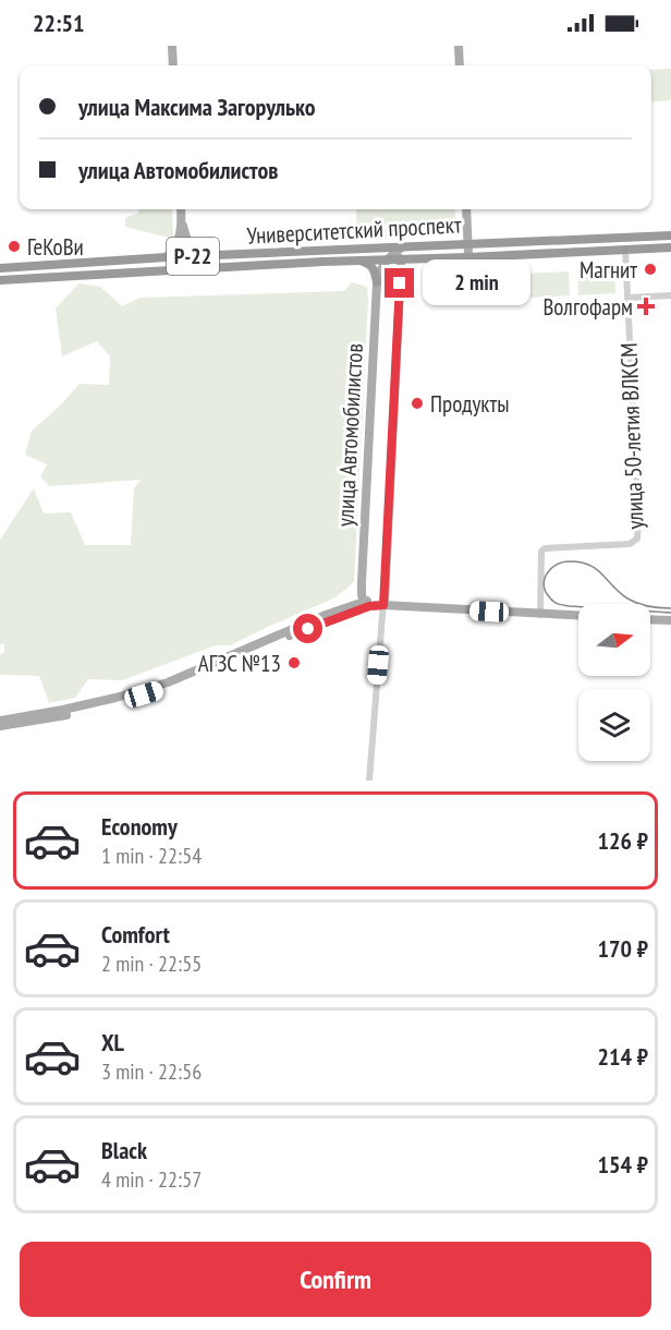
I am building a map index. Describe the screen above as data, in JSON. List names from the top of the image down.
{
  "streets": {
    "highway": ["Университетский проспект", "Р-22"],
    "main road": ["улица Автомобилистов"],
    "street": ["улица 50-летия ВЛКСМ"]
  },
  "crossings": [
    ["Университетский проспект", "улица Автомобилистов"],
    ["Университетский проспект", "улица 50-летия ВЛКСМ"]
  ],
  "places": {
    "other": [
      "ГеКоВи",
      "Магнит",
      "Продукты",
      "АГЗС №13"
    ],
    "health": ["Волгофарм"]
  },
  "north": "right",
  "page": {
    "status": "22:51",
    "banner": ["улица Максима Загорулько", "улица Автомобилистов"],
    "bubble": "2 min",
    "list": [
      {
        "name": "Economy",
        "note": "1 min · 22:54",
        "value": "126 ₽"
      },
      {
        "name": "Comfort",
        "note": "2 min · 22:55",
        "value": "170 ₽"
      },
      {
        "name": "XL",
        "note": "3 min · 22:56",
        "value": "214 ₽"
      },
      {
        "name": "Black",
        "note": "4 min · 22:57",
        "value": "154 ₽"
      }
    ],
    "buttons": "Confirm"
  }
}
